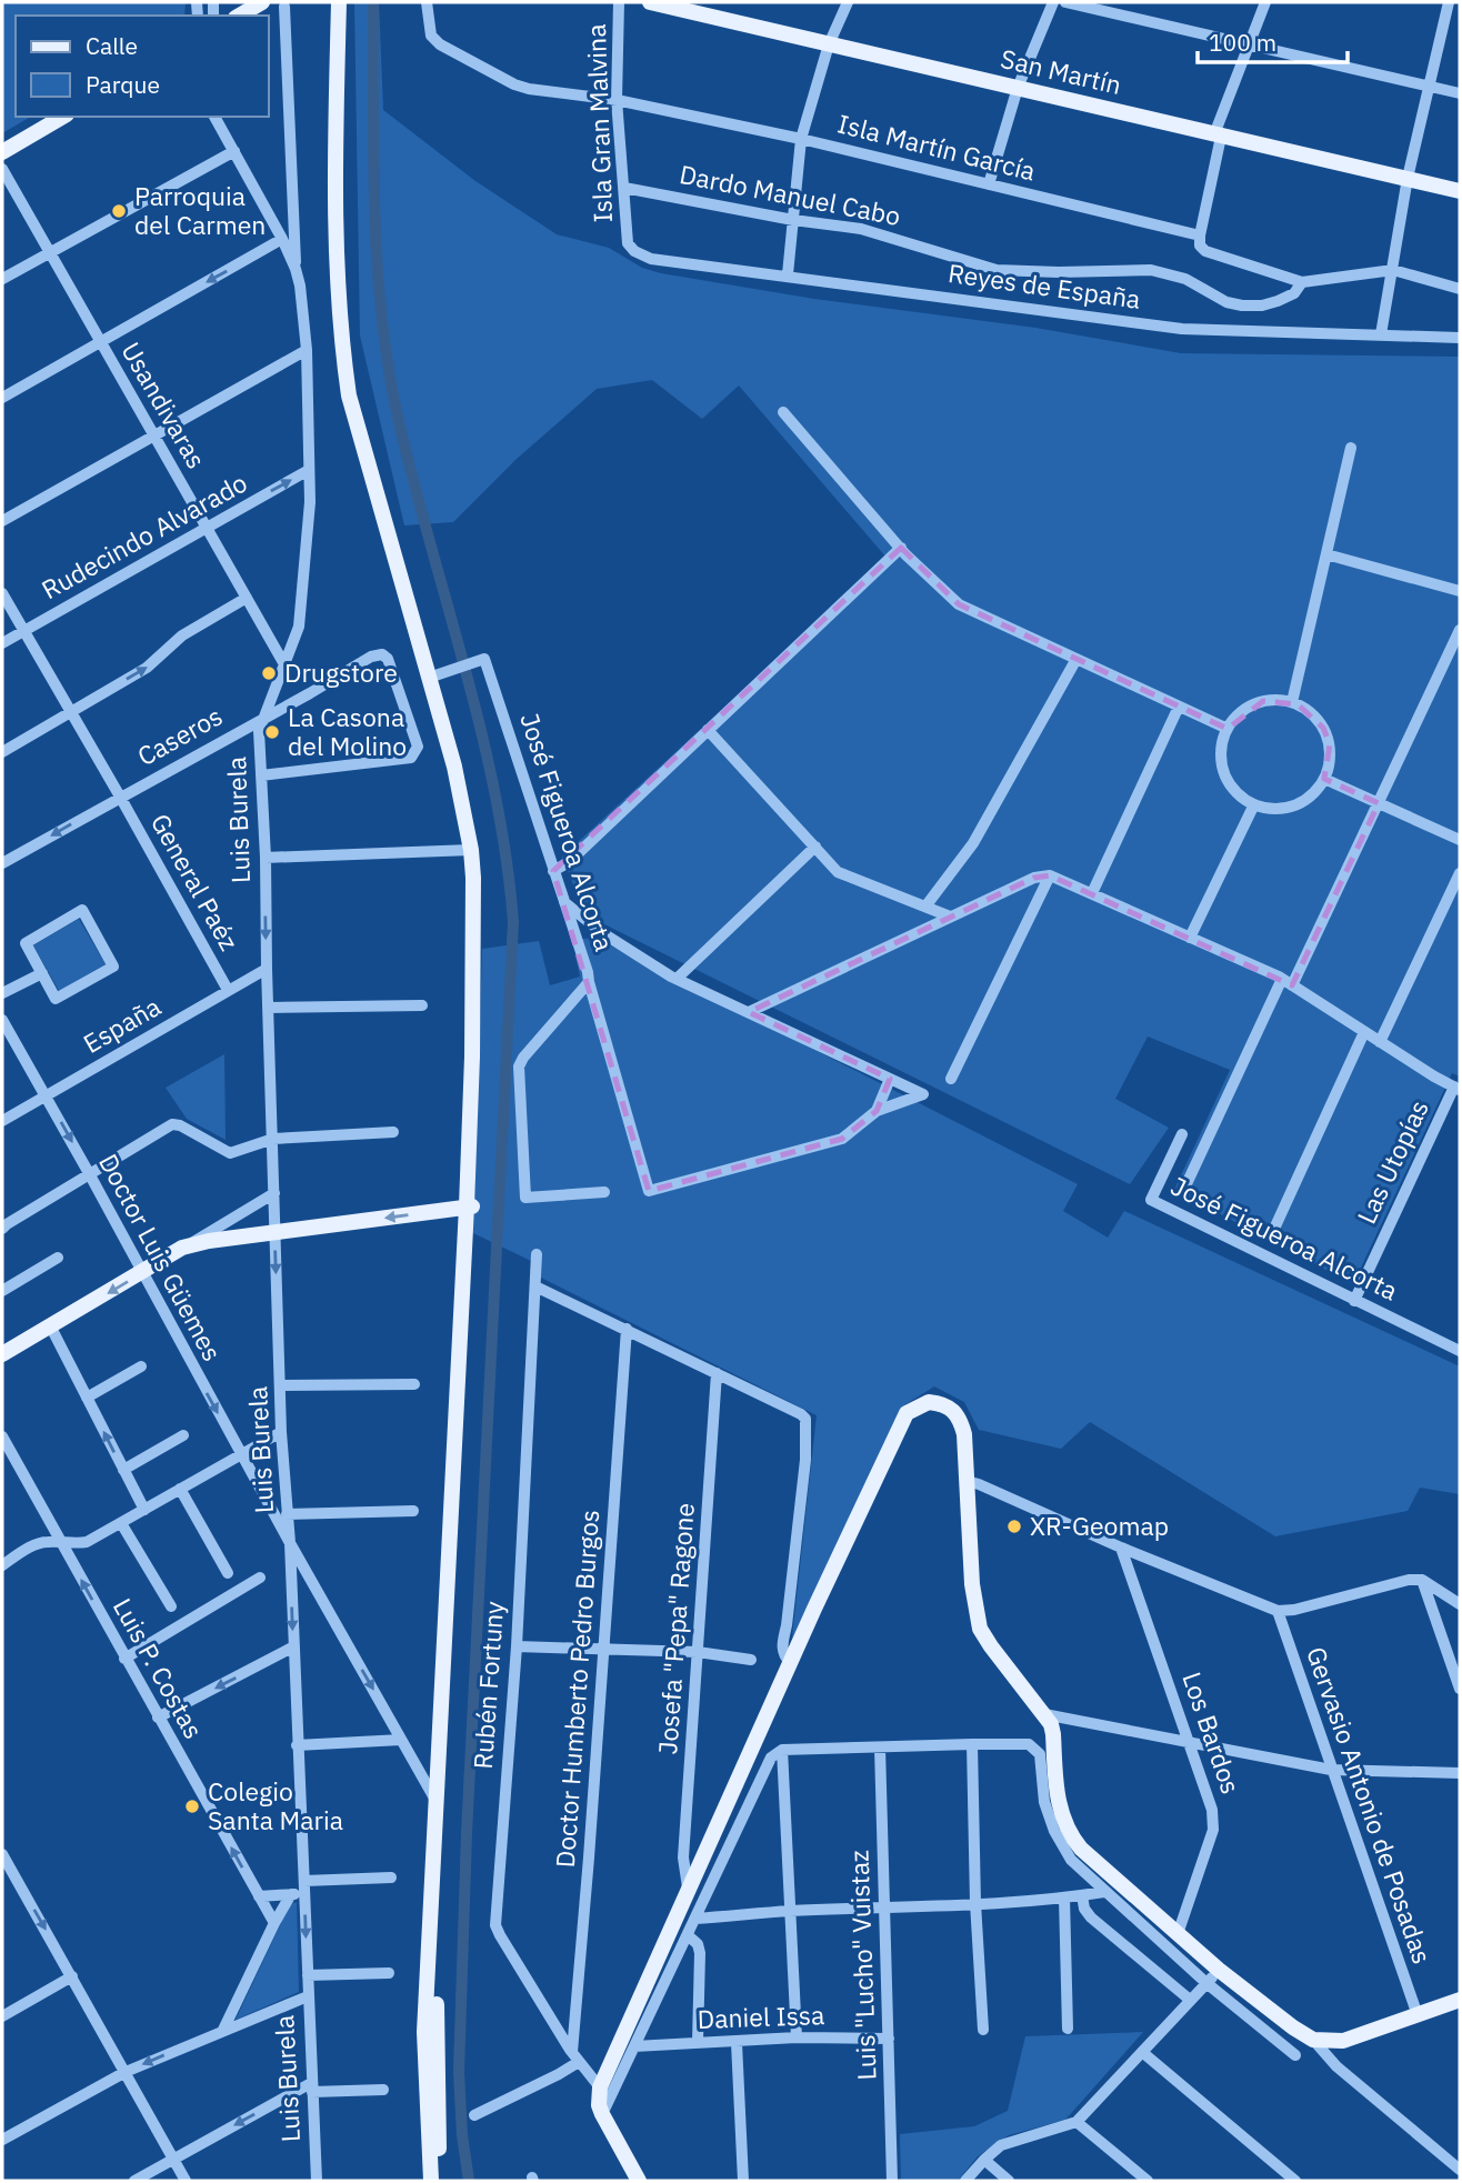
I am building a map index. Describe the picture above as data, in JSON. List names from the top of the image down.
{
  "streets": {
    "main road": ["San Martín"],
    "street": [
      "Isla Gran Malvina",
      "Isla Martín García",
      "Dardo Manuel Cabo",
      "Reyes de España",
      "Usandivaras",
      "Rudecindo Alvarado",
      "Caseros",
      "Luis Burela",
      "José Figueroa Alcorta",
      "General Paéz",
      "España",
      "Las Utopías",
      "Doctor Luis Güemes",
      "Josefa \"Pepa\" Ragone",
      "Luis P. Costas",
      "Rubén Fortuny",
      "Doctor Humberto Pedro Burgos",
      "Los Bardos",
      "Gervasio Antonio de Posadas",
      "Luis \"Lucho\" Vuistaz",
      "Daniel Issa"
    ]
  },
  "crossings": [
    ["Isla Gran Malvina", "Isla Martín García"],
    ["Isla Gran Malvina", "Dardo Manuel Cabo"],
    ["Isla Gran Malvina", "Reyes de España"],
    ["Isla Martín García", "Dardo Manuel Cabo"],
    ["Usandivaras", "Rudecindo Alvarado"],
    ["Usandivaras", "Luis Burela"],
    ["Rudecindo Alvarado", "Luis Burela"],
    ["Rudecindo Alvarado", "General Paéz"],
    ["Caseros", "Luis Burela"],
    ["Caseros", "General Paéz"],
    ["Luis Burela", "España"],
    ["Luis Burela", "Doctor Luis Güemes"],
    ["José Figueroa Alcorta", "Las Utopías"],
    ["General Paéz", "España"],
    ["España", "Doctor Luis Güemes"],
    ["Rubén Fortuny", "Doctor Humberto Pedro Burgos"],
    ["Luis \"Lucho\" Vuistaz", "Daniel Issa"]
  ],
  "one_way": ["Doctor Luis Güemes"],
  "places": [
    "Parroquia del Carmen",
    "Drugstore",
    "La Casona del Molino",
    "XR-Geomap",
    "Colegio Santa Maria"
  ],
  "legend": ["Calle", "Parque"],
  "scale_bar": "100 m"
}
